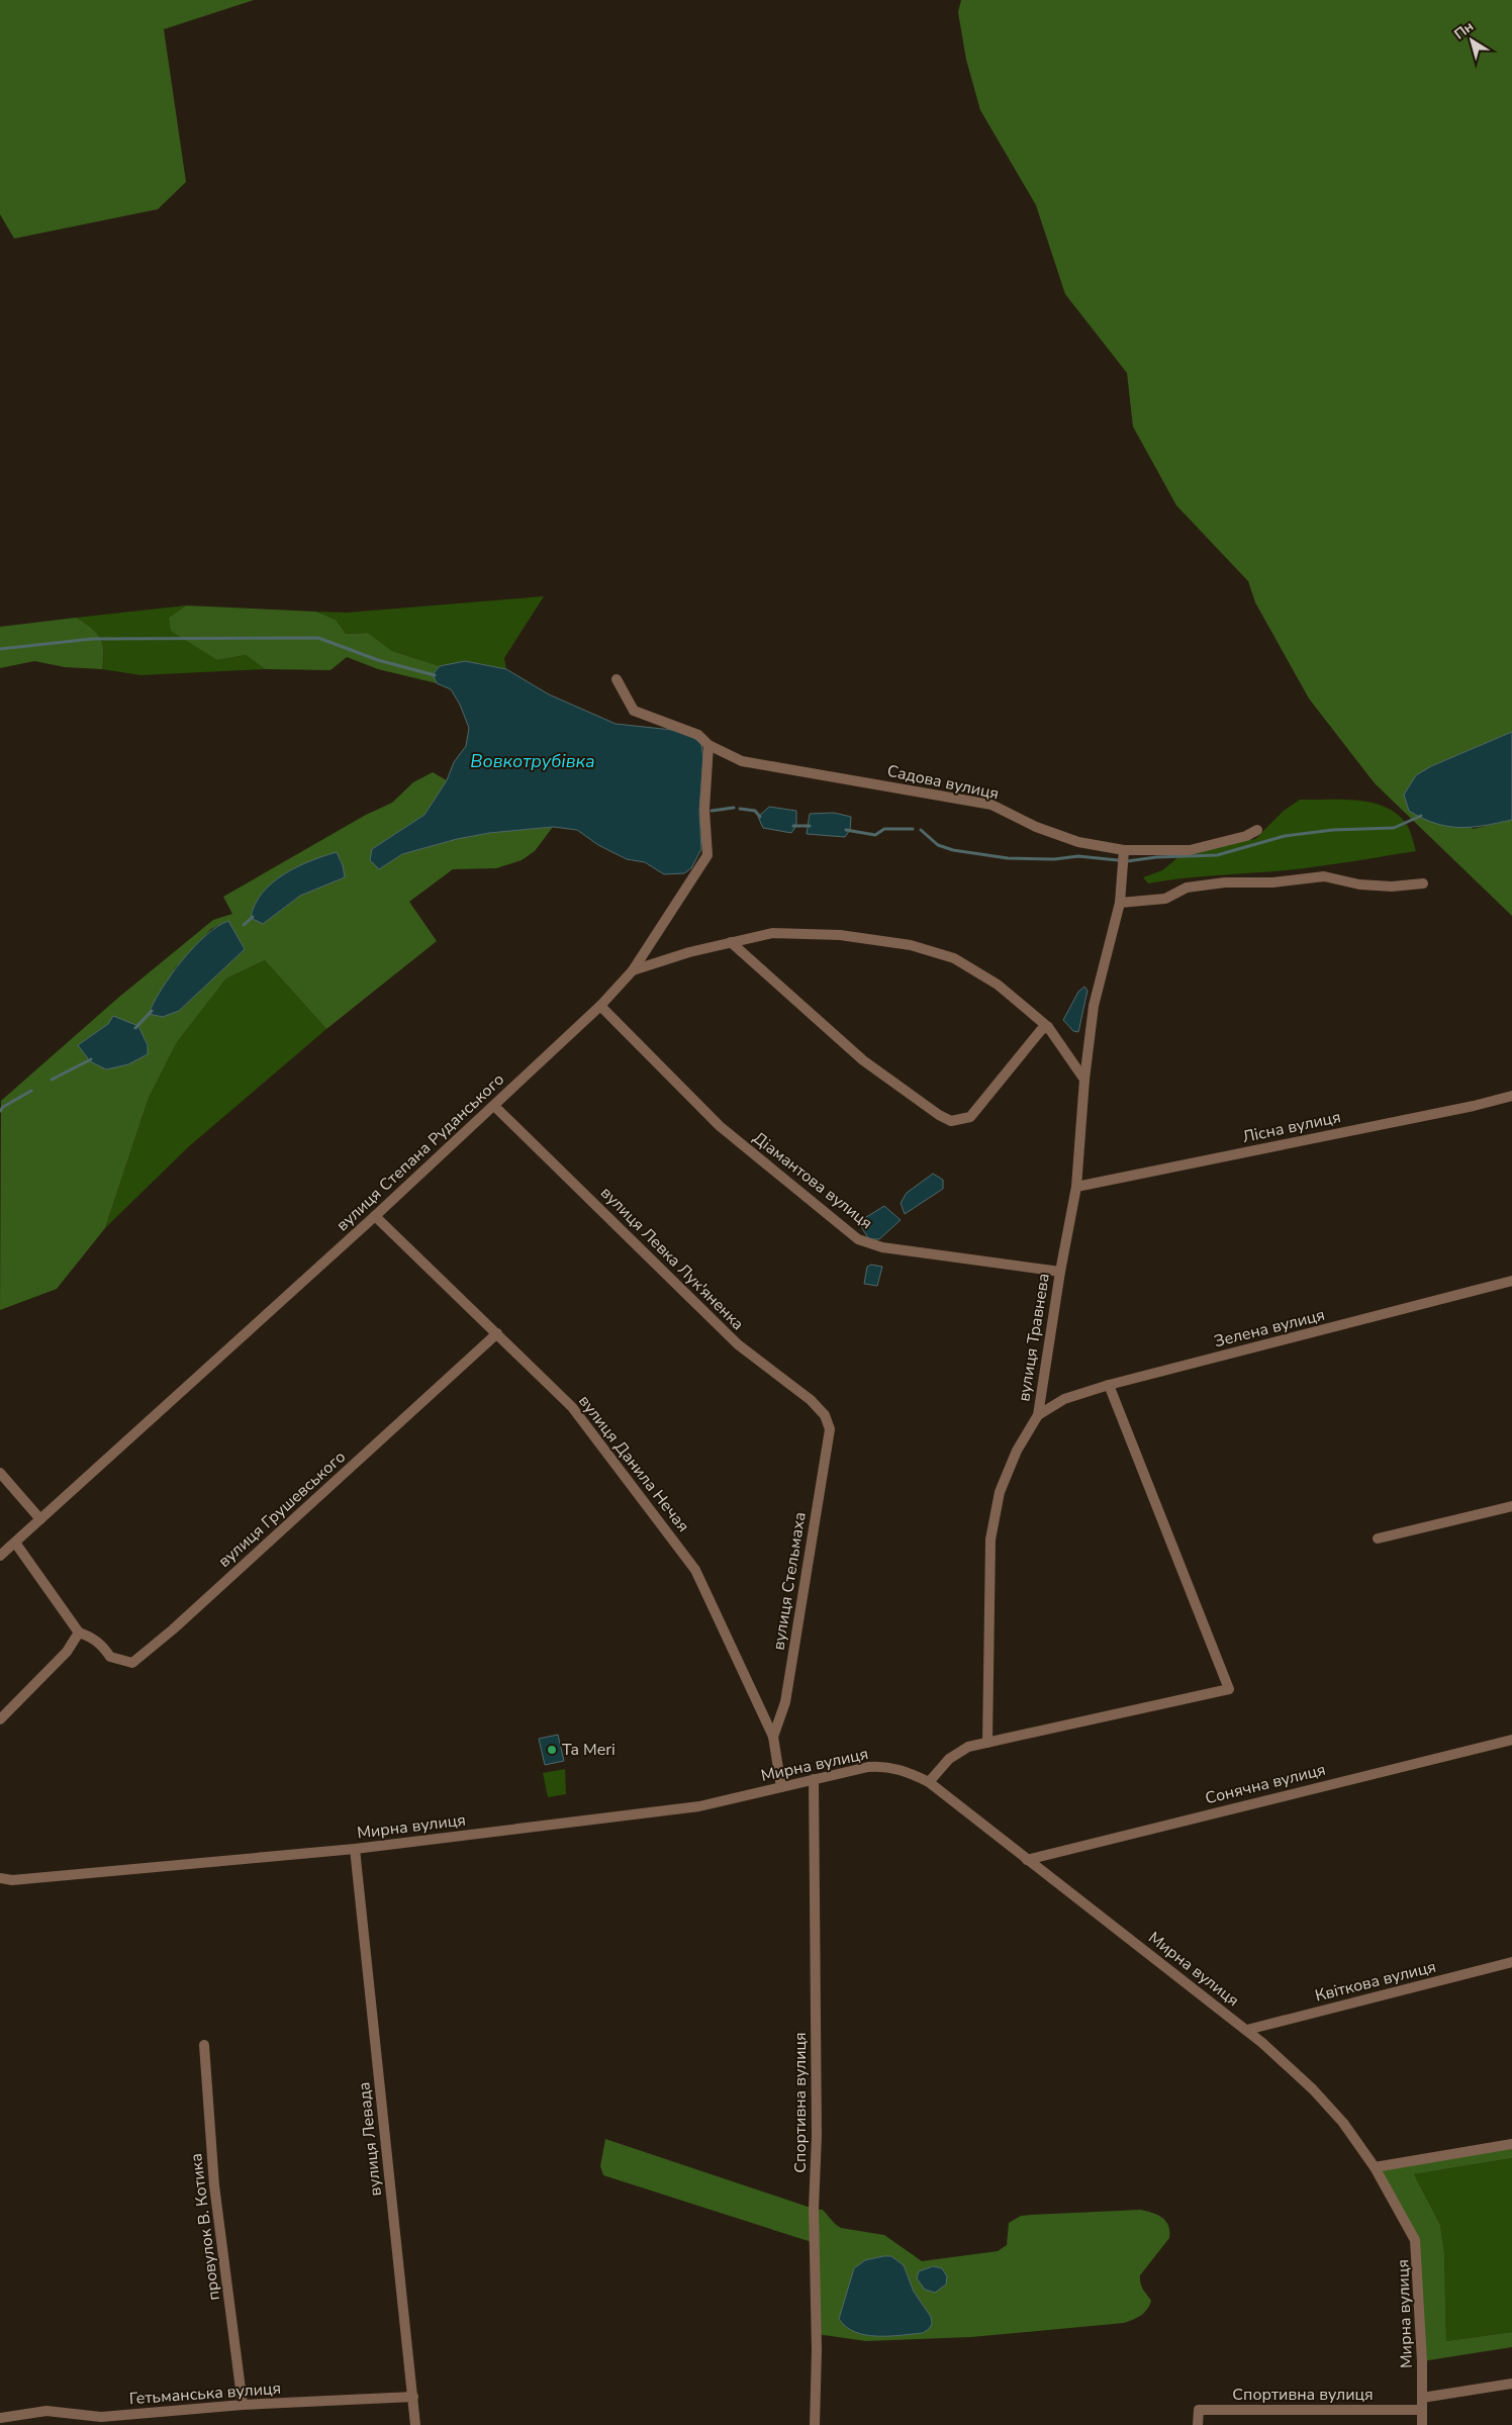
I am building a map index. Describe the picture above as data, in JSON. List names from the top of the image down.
{
  "streets": {
    "street": [
      "Садова вулиця",
      "Лісна вулиця",
      "вулиця Степана Руданського",
      "Діамантова вулиця",
      "вулиця Левка Лук'яненка",
      "Зелена вулиця",
      "вулиця Травнева",
      "вулиця Данила Нечая",
      "вулиця Грушевського",
      "вулиця Стельмаха",
      "Мирна вулиця",
      "Сонячна вулиця",
      "Квіткова вулиця",
      "Спортивна вулиця",
      "вулиця Левада",
      "провулок В. Котика",
      "Гетьманська вулиця"
    ]
  },
  "crossings": [
    ["Садова вулиця", "вулиця Степана Руданського"],
    ["Садова вулиця", "вулиця Травнева"],
    ["Лісна вулиця", "вулиця Травнева"],
    ["вулиця Степана Руданського", "Діамантова вулиця"],
    ["вулиця Степана Руданського", "вулиця Левка Лук'яненка"],
    ["вулиця Степана Руданського", "вулиця Данила Нечая"],
    ["вулиця Степана Руданського", "вулиця Грушевського"],
    ["Діамантова вулиця", "вулиця Травнева"],
    ["вулиця Левка Лук'яненка", "вулиця Стельмаха"],
    ["Зелена вулиця", "вулиця Травнева"],
    ["вулиця Данила Нечая", "вулиця Грушевського"],
    ["вулиця Данила Нечая", "вулиця Стельмаха"],
    ["вулиця Данила Нечая", "Мирна вулиця"],
    ["Мирна вулиця", "Сонячна вулиця"],
    ["Мирна вулиця", "Квіткова вулиця"],
    ["Мирна вулиця", "Спортивна вулиця"],
    ["Мирна вулиця", "вулиця Левада"],
    ["вулиця Левада", "Гетьманська вулиця"],
    ["провулок В. Котика", "Гетьманська вулиця"]
  ],
  "water": ["Вовкотрубівка"],
  "places": ["Ta Meri"],
  "north": "top left"
}
